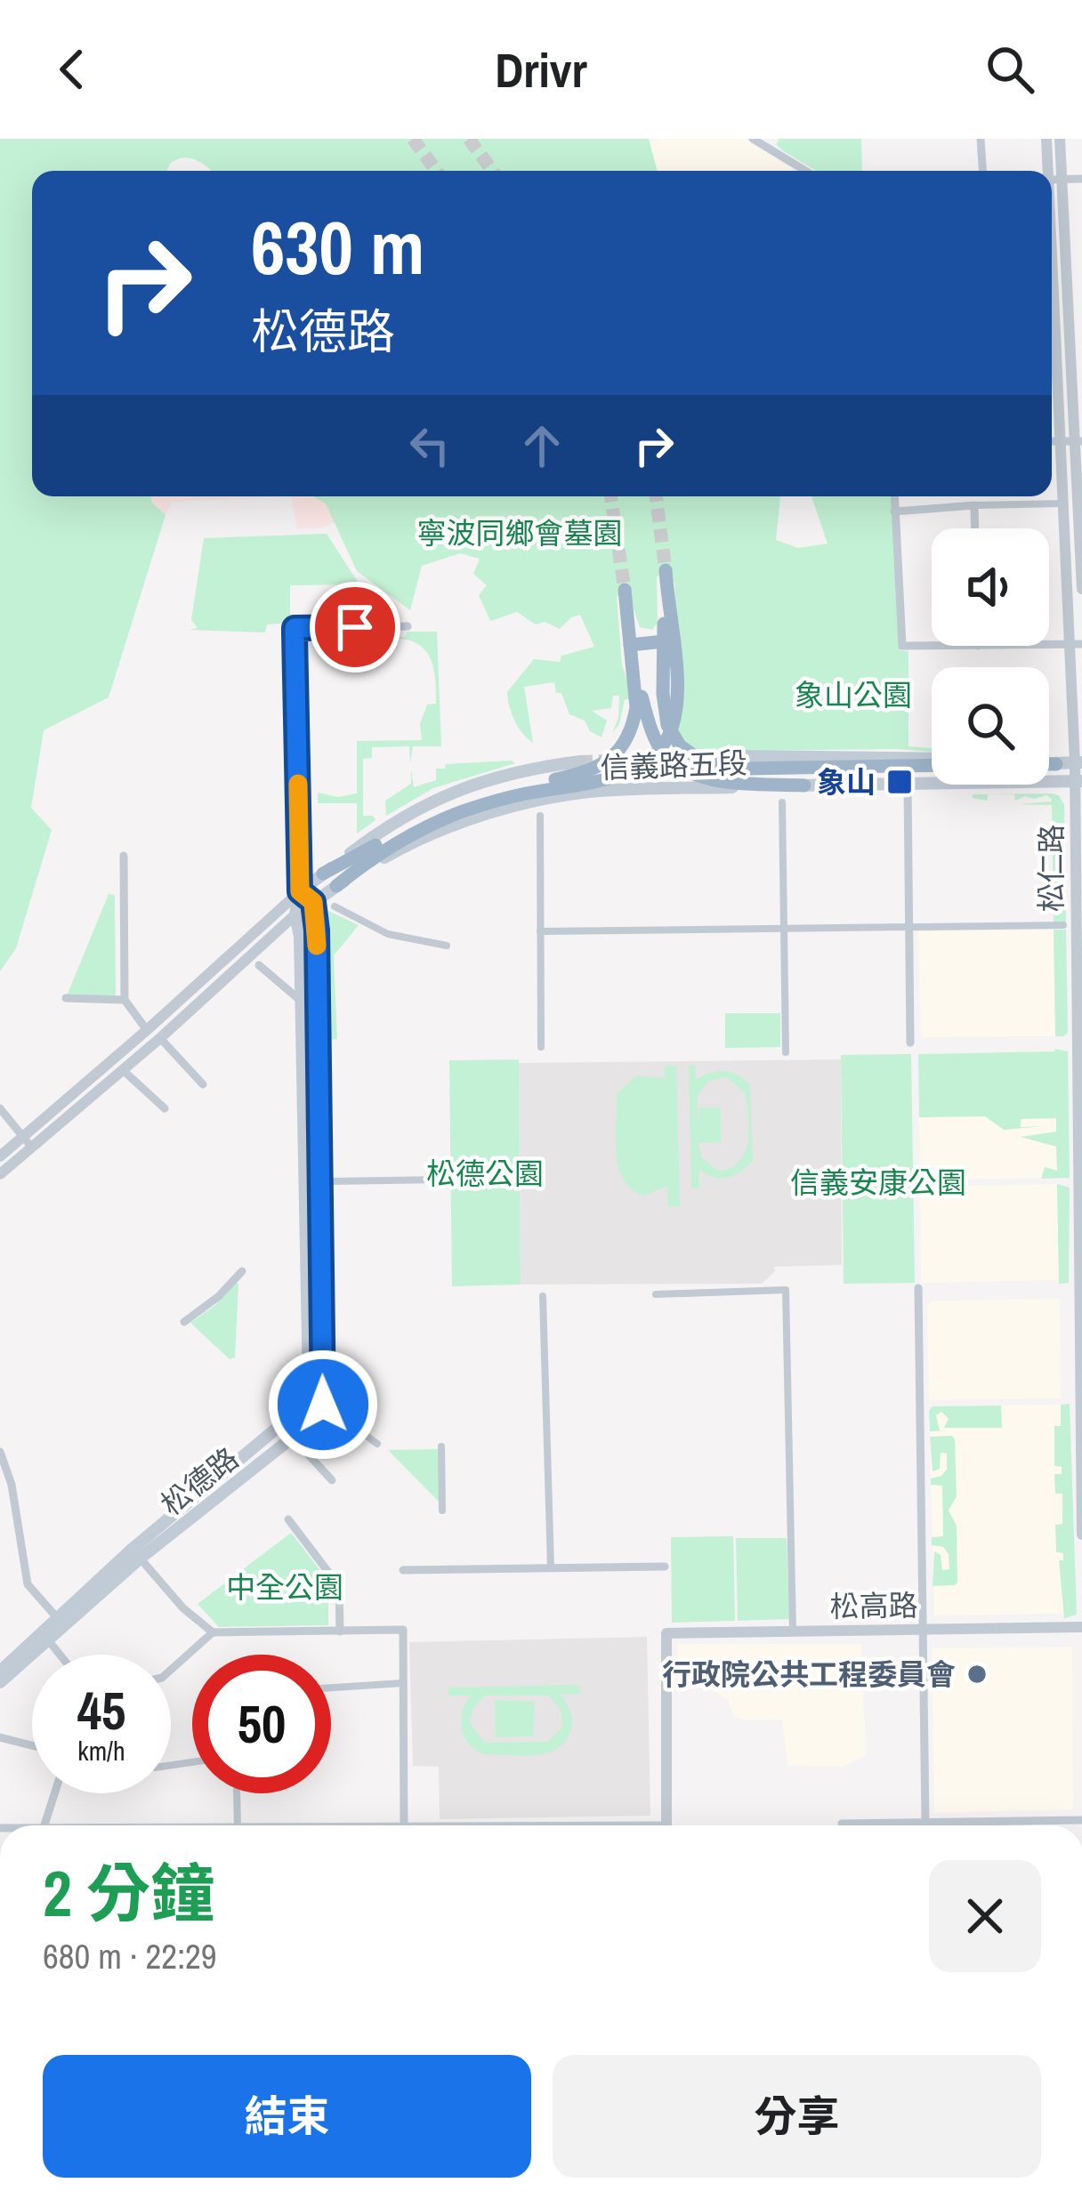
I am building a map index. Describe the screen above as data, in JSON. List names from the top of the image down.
{
  "streets": {
    "main road": ["信義路五段", "松德路"],
    "street": ["松仁路", "松高路"]
  },
  "crossings": [
    ["信義路五段", "松仁路"],
    ["信義路五段", "松德路"]
  ],
  "parks": [
    "寧波同鄉會墓園",
    "象山公園",
    "松德公園",
    "信義安康公園",
    "中全公園"
  ],
  "places": {
    "transit": ["象山"],
    "other": ["行政院公共工程委員會"]
  },
  "page": {
    "header": "Drivr",
    "turn": ["630 m", "松德路"],
    "speed": "45 km/h",
    "limit": "50",
    "heading": ["2 分鐘", "680 m · 22:29"],
    "buttons": ["結束", "分享"]
  }
}
